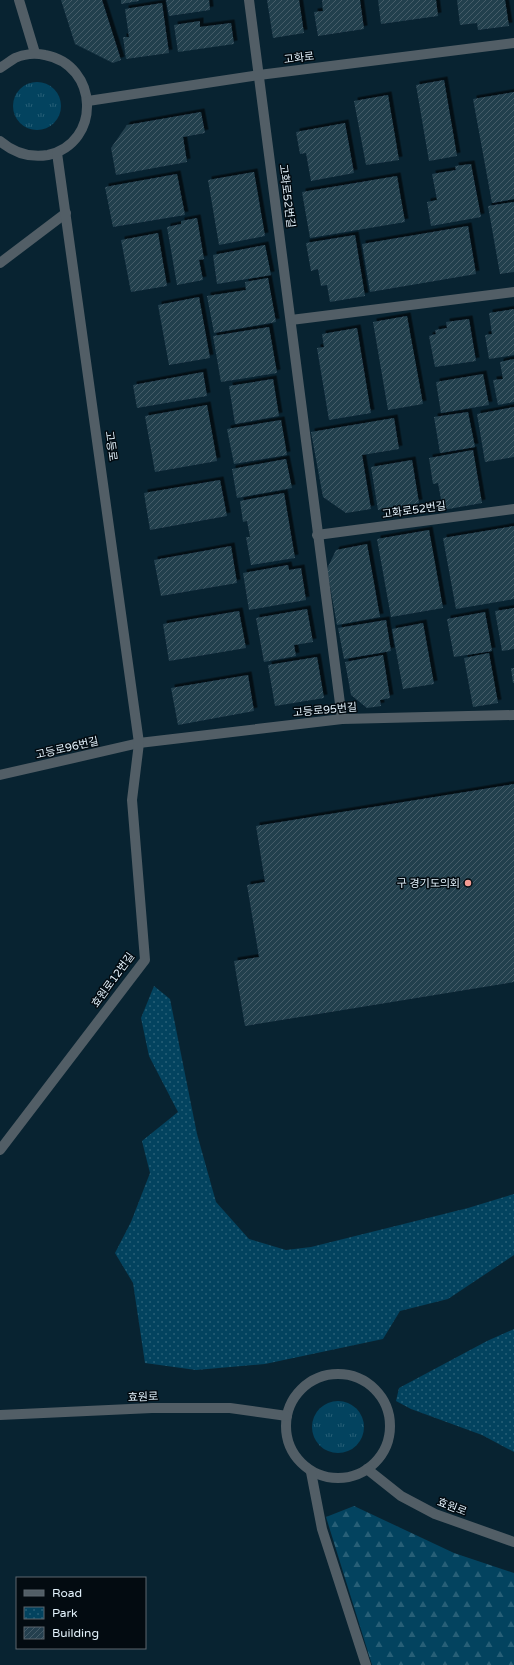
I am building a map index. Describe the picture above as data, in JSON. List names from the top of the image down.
{
  "streets": {
    "street": [
      "고화로",
      "고화로52번길",
      "고등로",
      "고등로95번길",
      "고등로96번길",
      "효원로12번길",
      "효원로"
    ]
  },
  "crossings": [
    ["고화로", "고화로52번길"],
    ["고화로52번길", "고등로95번길"],
    ["고등로", "고등로95번길"],
    ["고등로", "고등로96번길"],
    ["고등로", "효원로12번길"],
    ["고등로95번길", "고등로96번길"],
    ["고등로95번길", "효원로12번길"],
    ["고등로96번길", "효원로12번길"]
  ],
  "places": ["구 경기도의회"],
  "legend": ["Road", "Park", "Building"]
}
